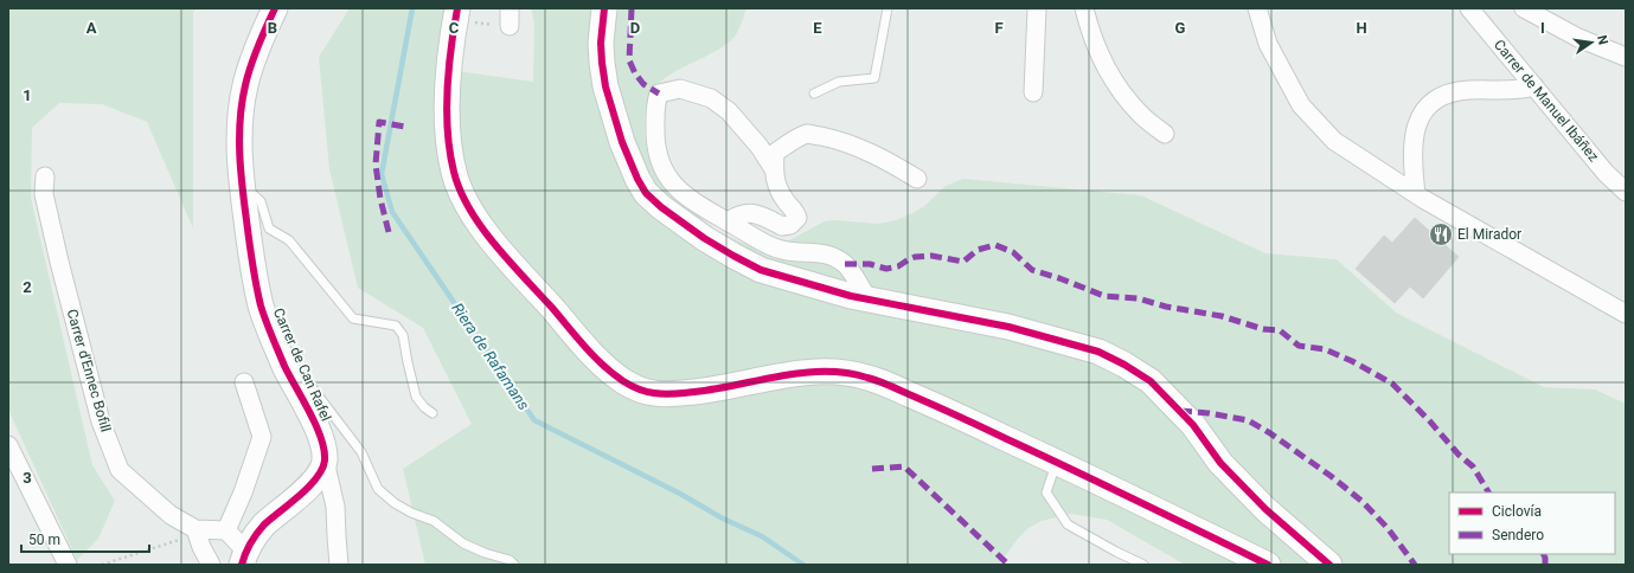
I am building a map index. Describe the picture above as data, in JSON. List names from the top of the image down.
{
  "streets": {
    "street": ["Carrer de Manuel Ibáñez", "Carrer de Can Rafel", "Carrer d'Ennec Bofill"]
  },
  "water": ["Riera de Rafamans"],
  "places": {
    "restaurant": ["El Mirador"]
  },
  "legend": ["Ciclovía", "Sendero"],
  "scale_bar": "50 m",
  "north": "right",
  "grid": {
    "columns": [
      "A",
      "B",
      "C",
      "D",
      "E",
      "F",
      "G",
      "H",
      "I"
    ],
    "rows": ["1", "2", "3"]
  }
}
